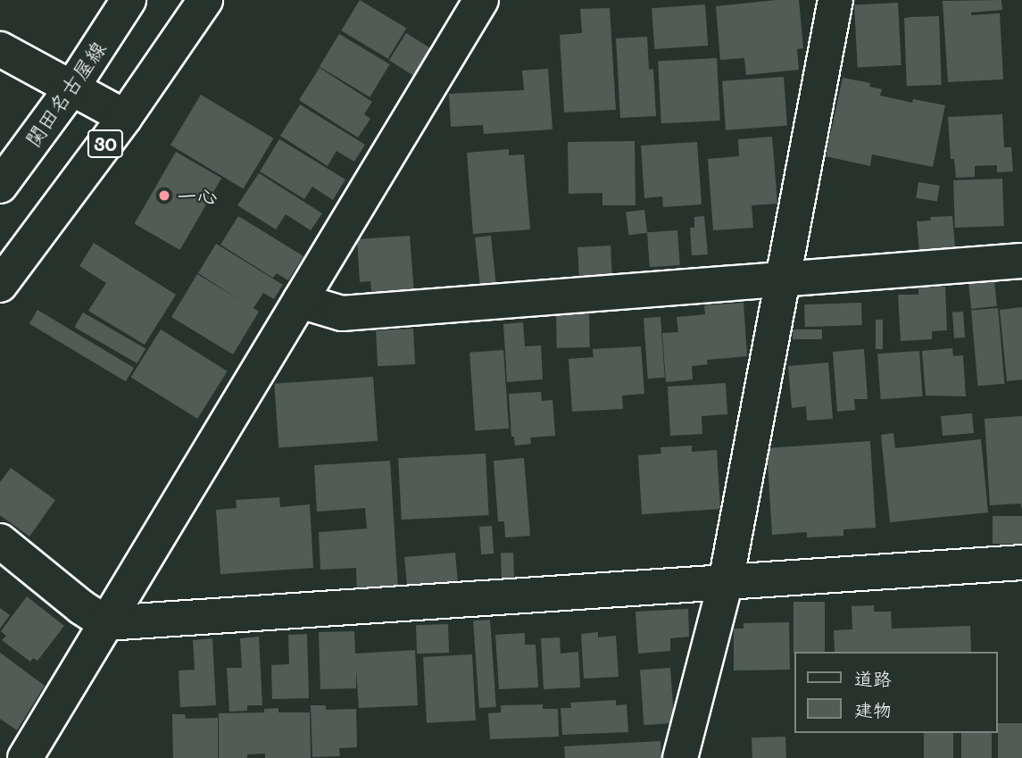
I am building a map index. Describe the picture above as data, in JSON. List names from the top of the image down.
{
  "streets": {
    "street": ["関田名古屋線", "30"]
  },
  "places": ["一心"],
  "legend": ["道路", "建物"]
}
